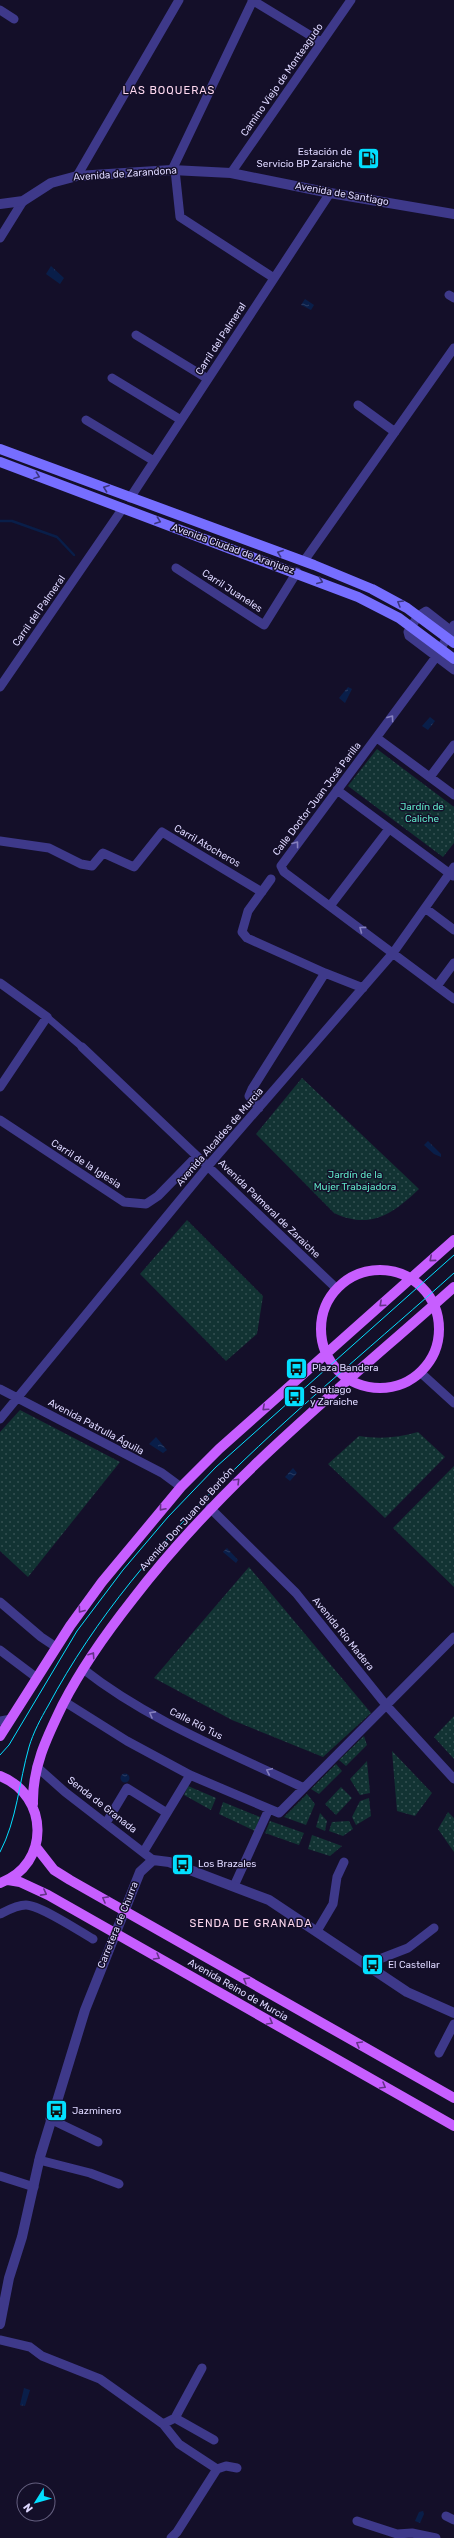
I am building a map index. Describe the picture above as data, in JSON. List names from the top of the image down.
{
  "streets": {
    "main road": ["Avenida Ciudad de Aranjuez", "Avenida Don Juan de Borbón", "Avenida Reino de Murcia"],
    "street": [
      "Camino Viejo de Monteagudo",
      "Avenida de Zarandona",
      "Avenida de Santiago",
      "Carril del Palmeral",
      "Carril Juaneles",
      "Calle Doctor Juan José Parilla",
      "Carril Atocheros",
      "Avenida Alcaldes de Murcia",
      "Carril de la Iglesia",
      "Avenida Palmeral de Zaraiche",
      "Avenida Patrulla Águila",
      "Avenida Río Madera",
      "Calle Río Tus",
      "Senda de Granada",
      "Carretera de Churra"
    ]
  },
  "crossings": [
    ["Camino Viejo de Monteagudo", "Avenida de Zarandona"],
    ["Camino Viejo de Monteagudo", "Avenida de Santiago"],
    ["Avenida de Zarandona", "Avenida de Santiago"],
    ["Avenida de Santiago", "Carril del Palmeral"],
    ["Carril del Palmeral", "Avenida Ciudad de Aranjuez"],
    ["Avenida Ciudad de Aranjuez", "Carril Juaneles"],
    ["Avenida Ciudad de Aranjuez", "Calle Doctor Juan José Parilla"],
    ["Calle Doctor Juan José Parilla", "Avenida Alcaldes de Murcia"],
    ["Avenida Alcaldes de Murcia", "Avenida Palmeral de Zaraiche"],
    ["Avenida Alcaldes de Murcia", "Avenida Patrulla Águila"],
    ["Carril de la Iglesia", "Avenida Palmeral de Zaraiche"],
    ["Avenida Don Juan de Borbón", "Avenida Río Madera"],
    ["Avenida Don Juan de Borbón", "Calle Río Tus"],
    ["Avenida Don Juan de Borbón", "Senda de Granada"],
    ["Senda de Granada", "Carretera de Churra"],
    ["Carretera de Churra", "Avenida Reino de Murcia"]
  ],
  "districts": ["LAS BOQUERAS", "SENDA DE GRANADA"],
  "parks": ["Jardín de Caliche", "Jardín de la Mujer Trabajadora"],
  "places": {
    "fuel station": ["Estación de Servicio BP Zaraiche"],
    "bus stop": [
      "Plaza Bandera",
      "Santiago y Zaraiche",
      "Los Brazales",
      "El Castellar",
      "Jazminero"
    ]
  },
  "north": "bottom left"
}
